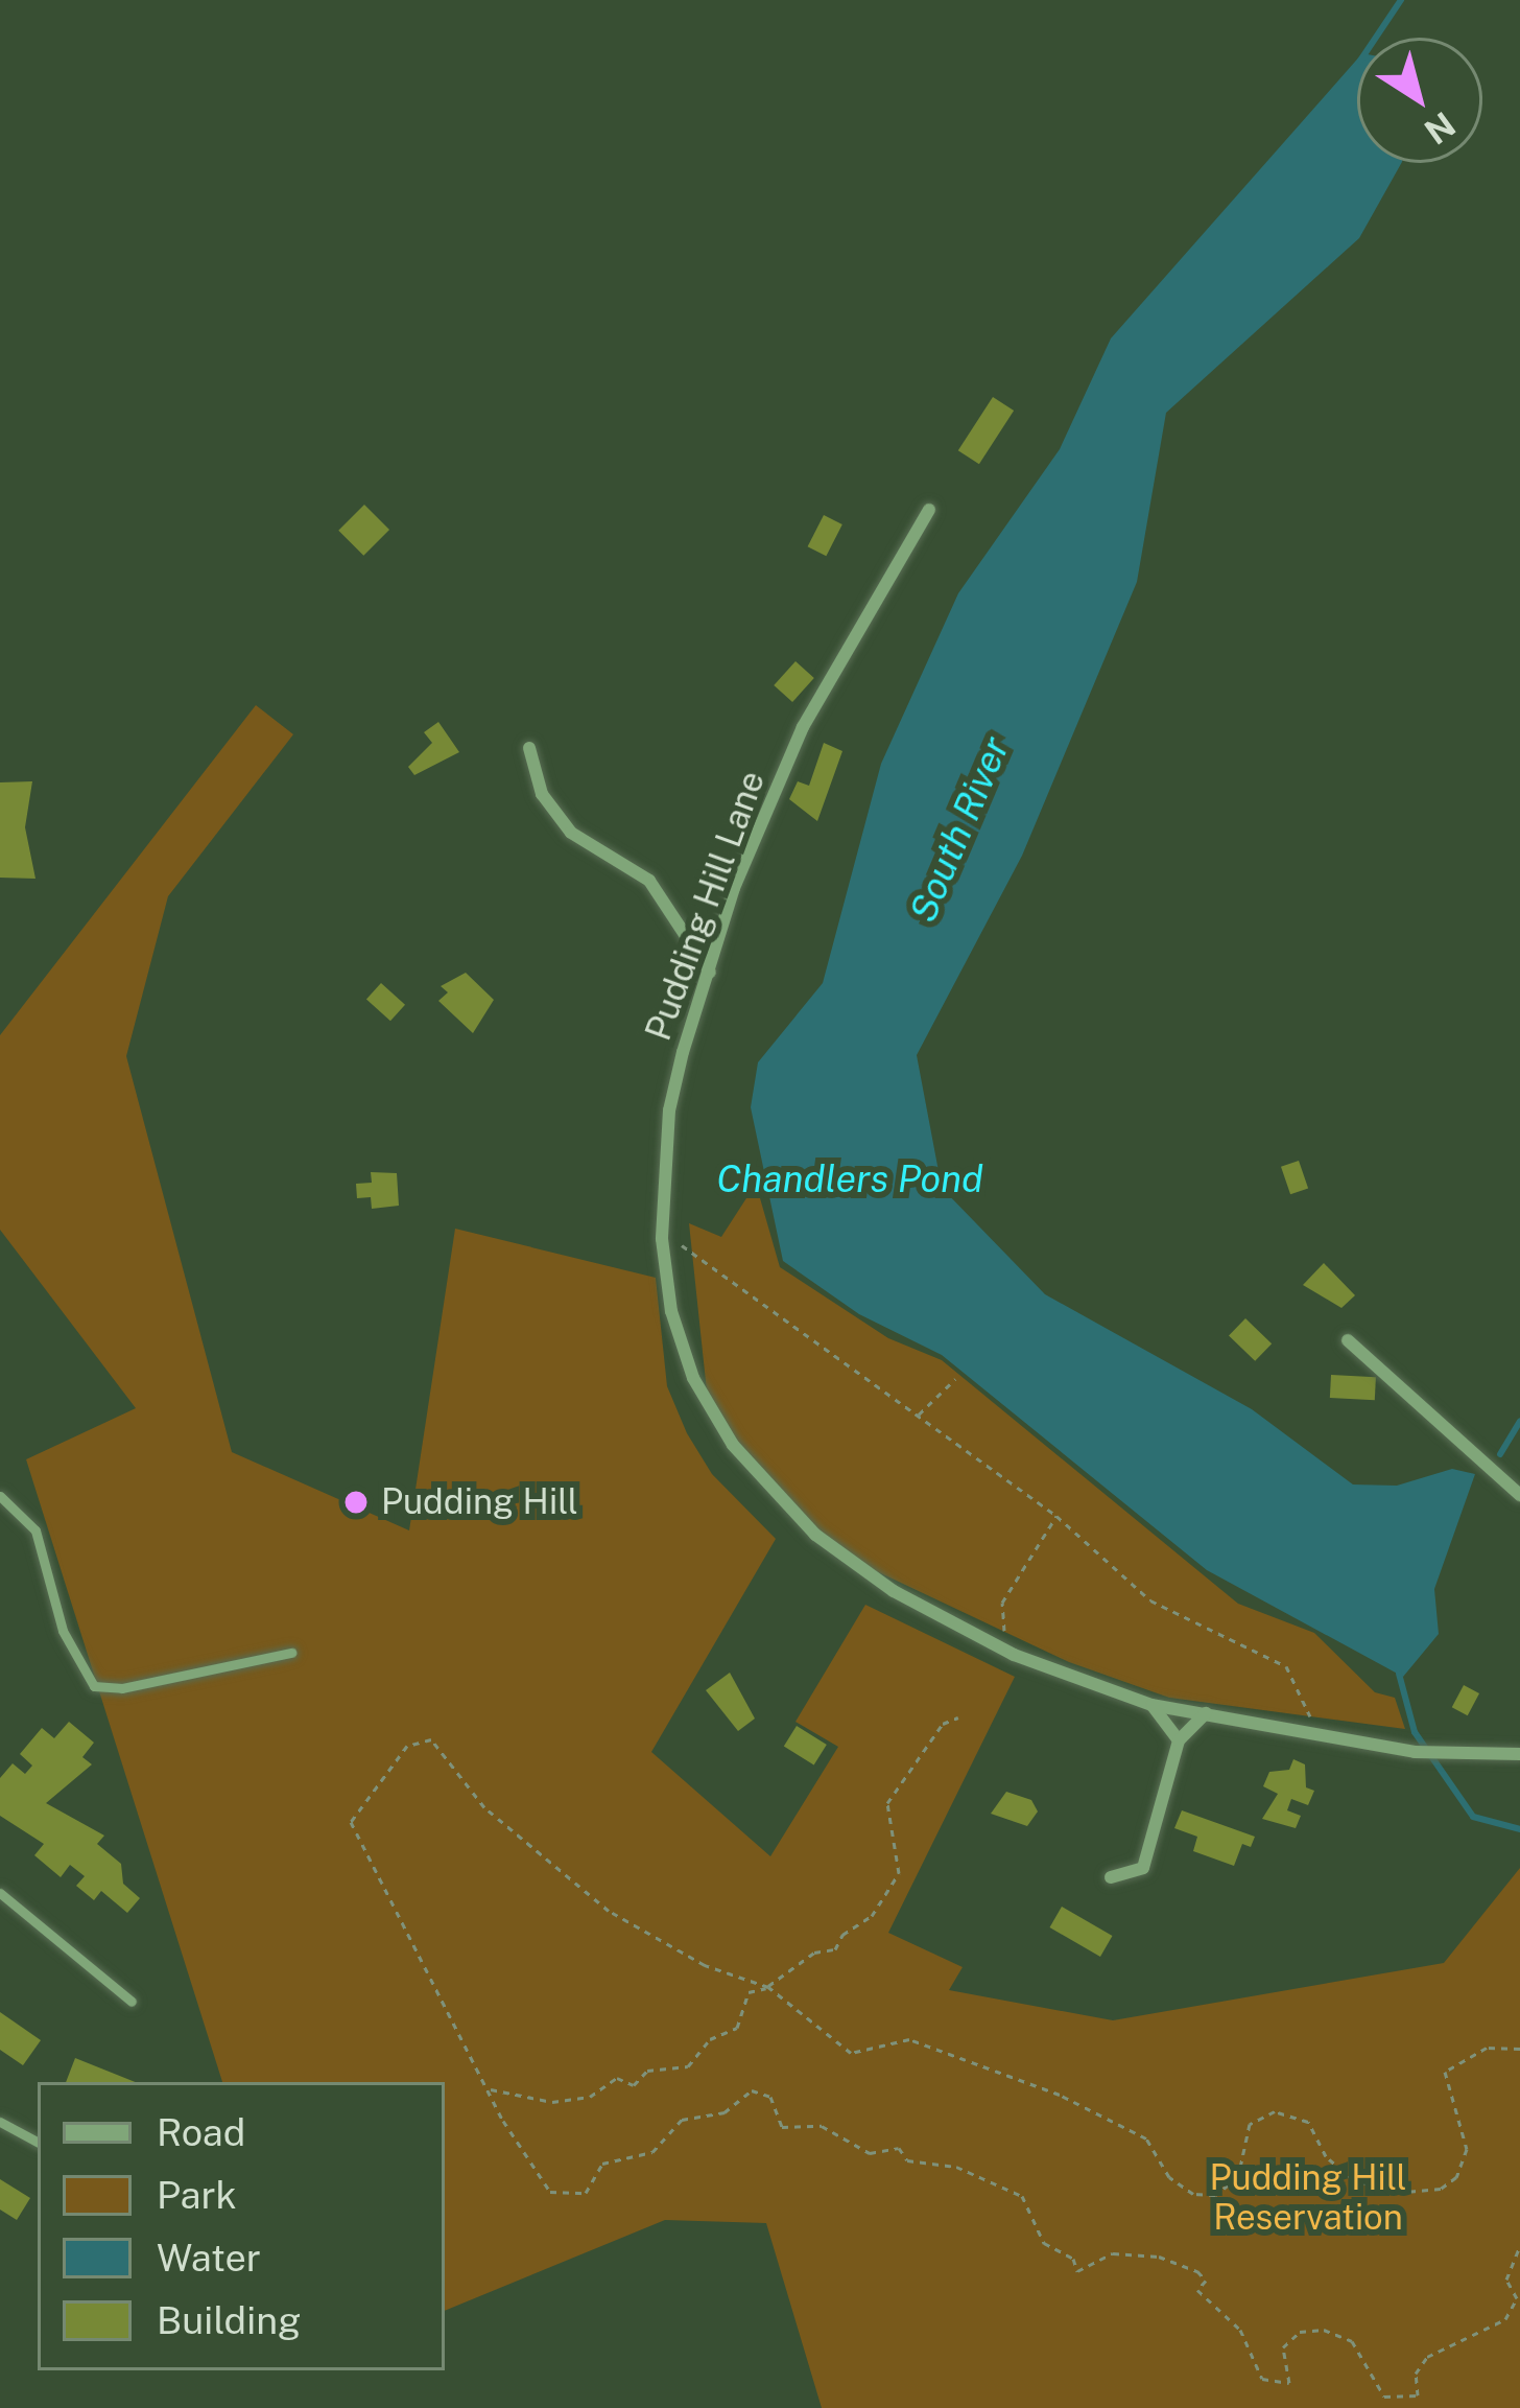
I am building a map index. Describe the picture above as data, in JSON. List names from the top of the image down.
{
  "streets": {
    "street": ["Pudding Hill Lane"]
  },
  "water": ["South River", "Chandlers Pond"],
  "parks": ["Pudding Hill Reservation"],
  "places": ["Pudding Hill"],
  "legend": [
    "Road",
    "Park",
    "Water",
    "Building"
  ],
  "north": "bottom right"
}
